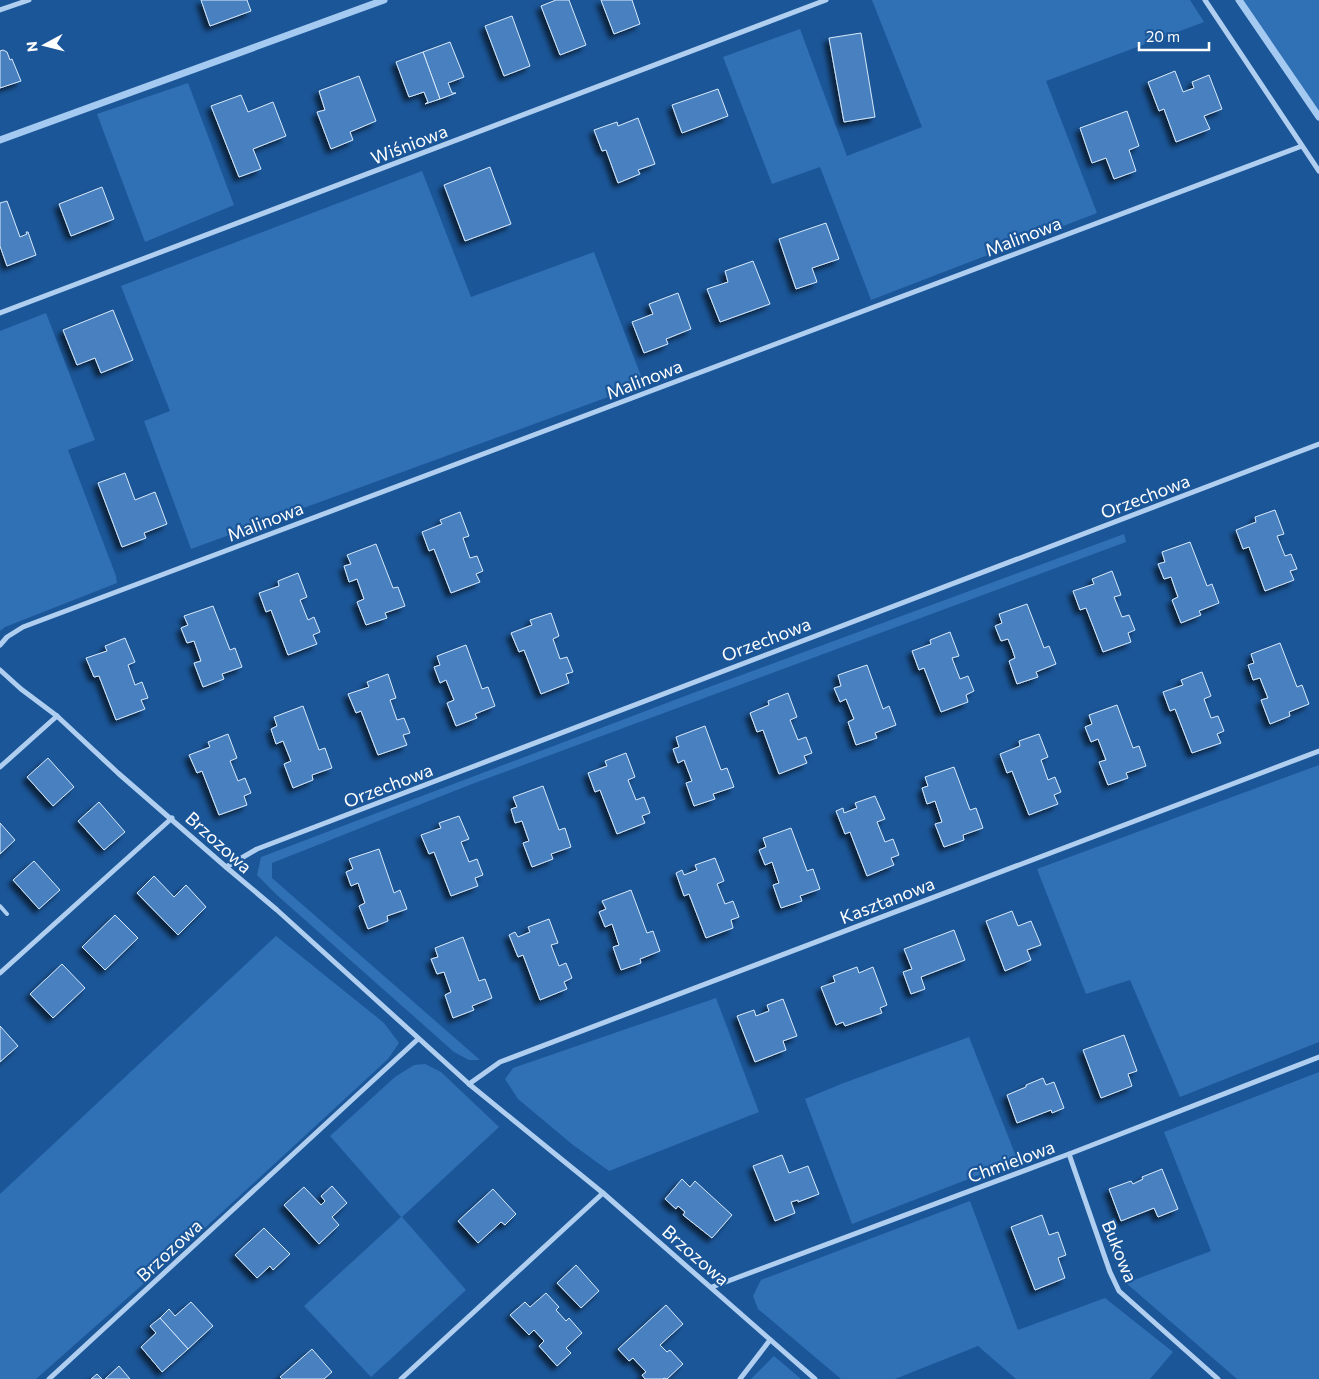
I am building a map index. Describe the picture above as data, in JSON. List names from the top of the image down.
{
  "streets": {
    "street": [
      "Wiśniowa",
      "Malinowa",
      "Orzechowa",
      "Brzozowa",
      "Kasztanowa",
      "Chmielowa",
      "Bukowa"
    ]
  },
  "crossings": [
    ["Orzechowa", "Brzozowa"],
    ["Brzozowa", "Kasztanowa"],
    ["Brzozowa", "Chmielowa"],
    ["Chmielowa", "Bukowa"]
  ],
  "scale_bar": "20 m",
  "north": "left"
}
